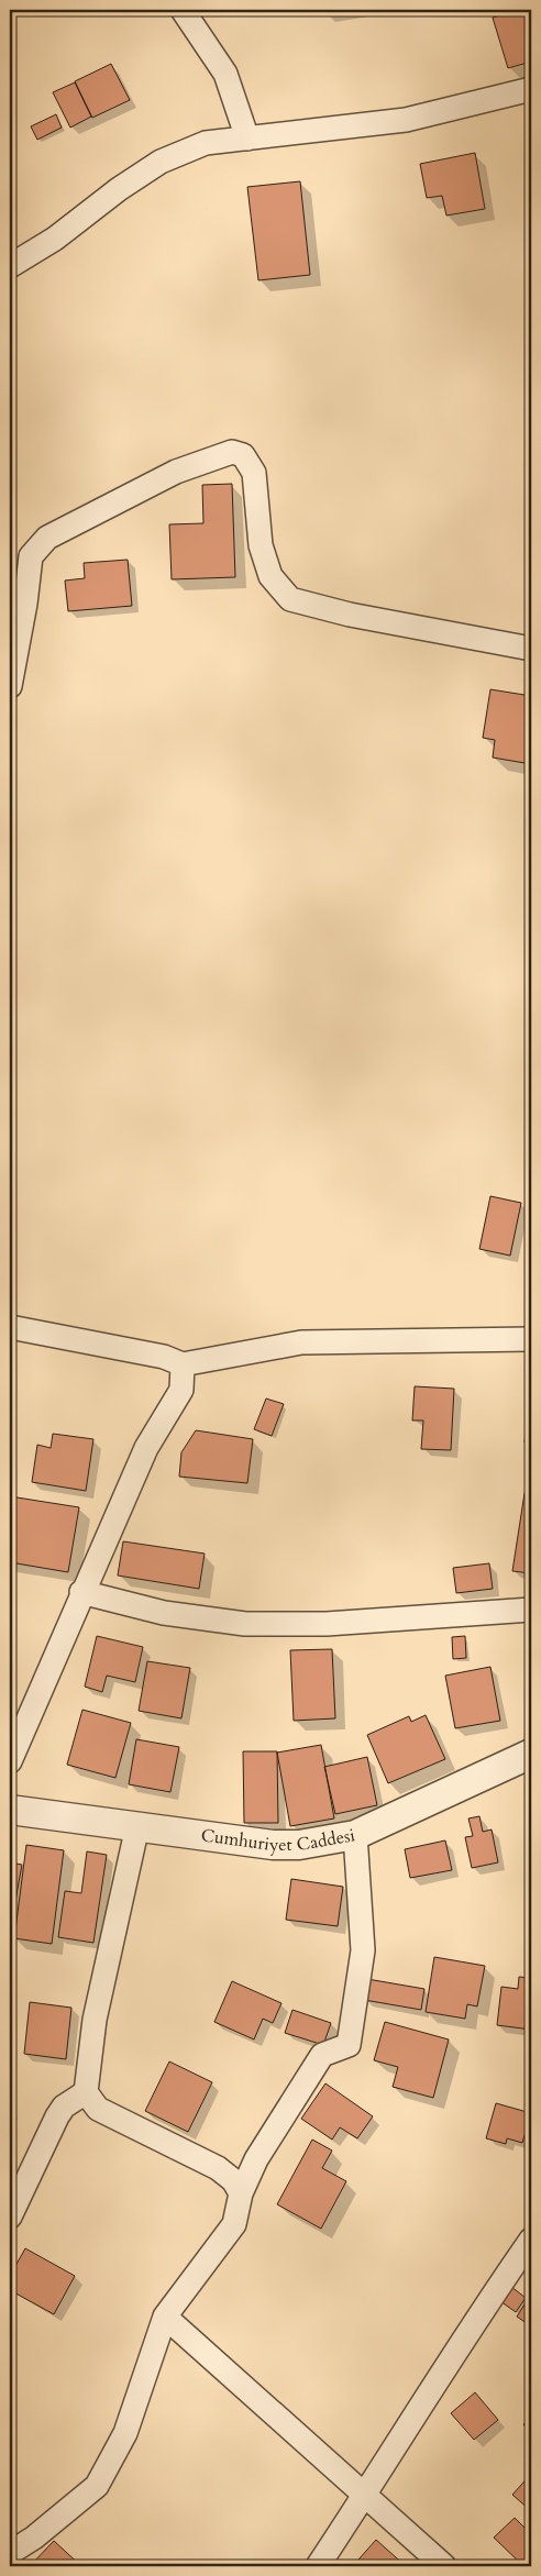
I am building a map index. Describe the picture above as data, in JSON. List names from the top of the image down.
{
  "streets": {
    "street": ["Cumhuriyet Caddesi"]
  }
}
